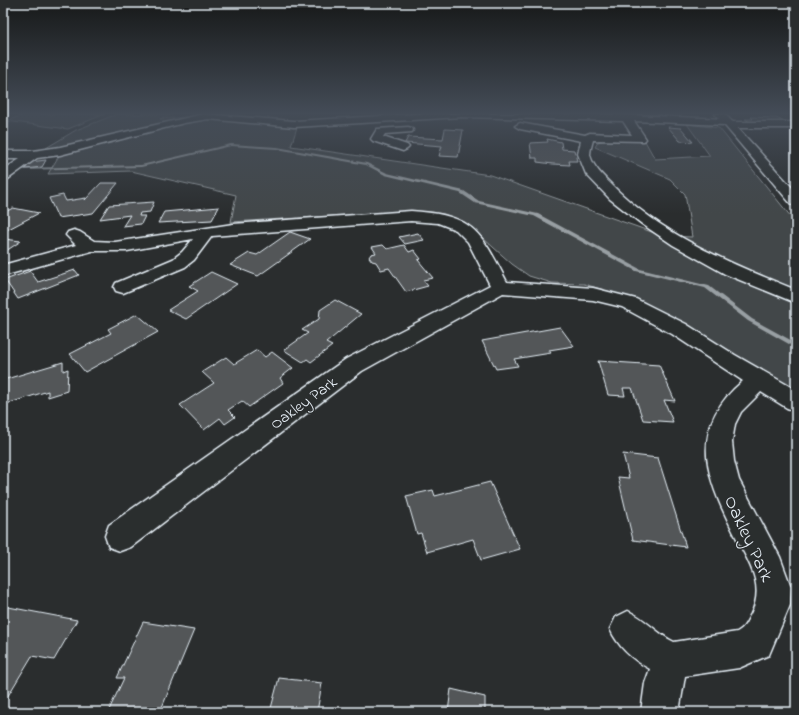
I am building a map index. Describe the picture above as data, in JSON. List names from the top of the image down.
{
  "streets": {
    "street": ["Oakley Park"]
  }
}
